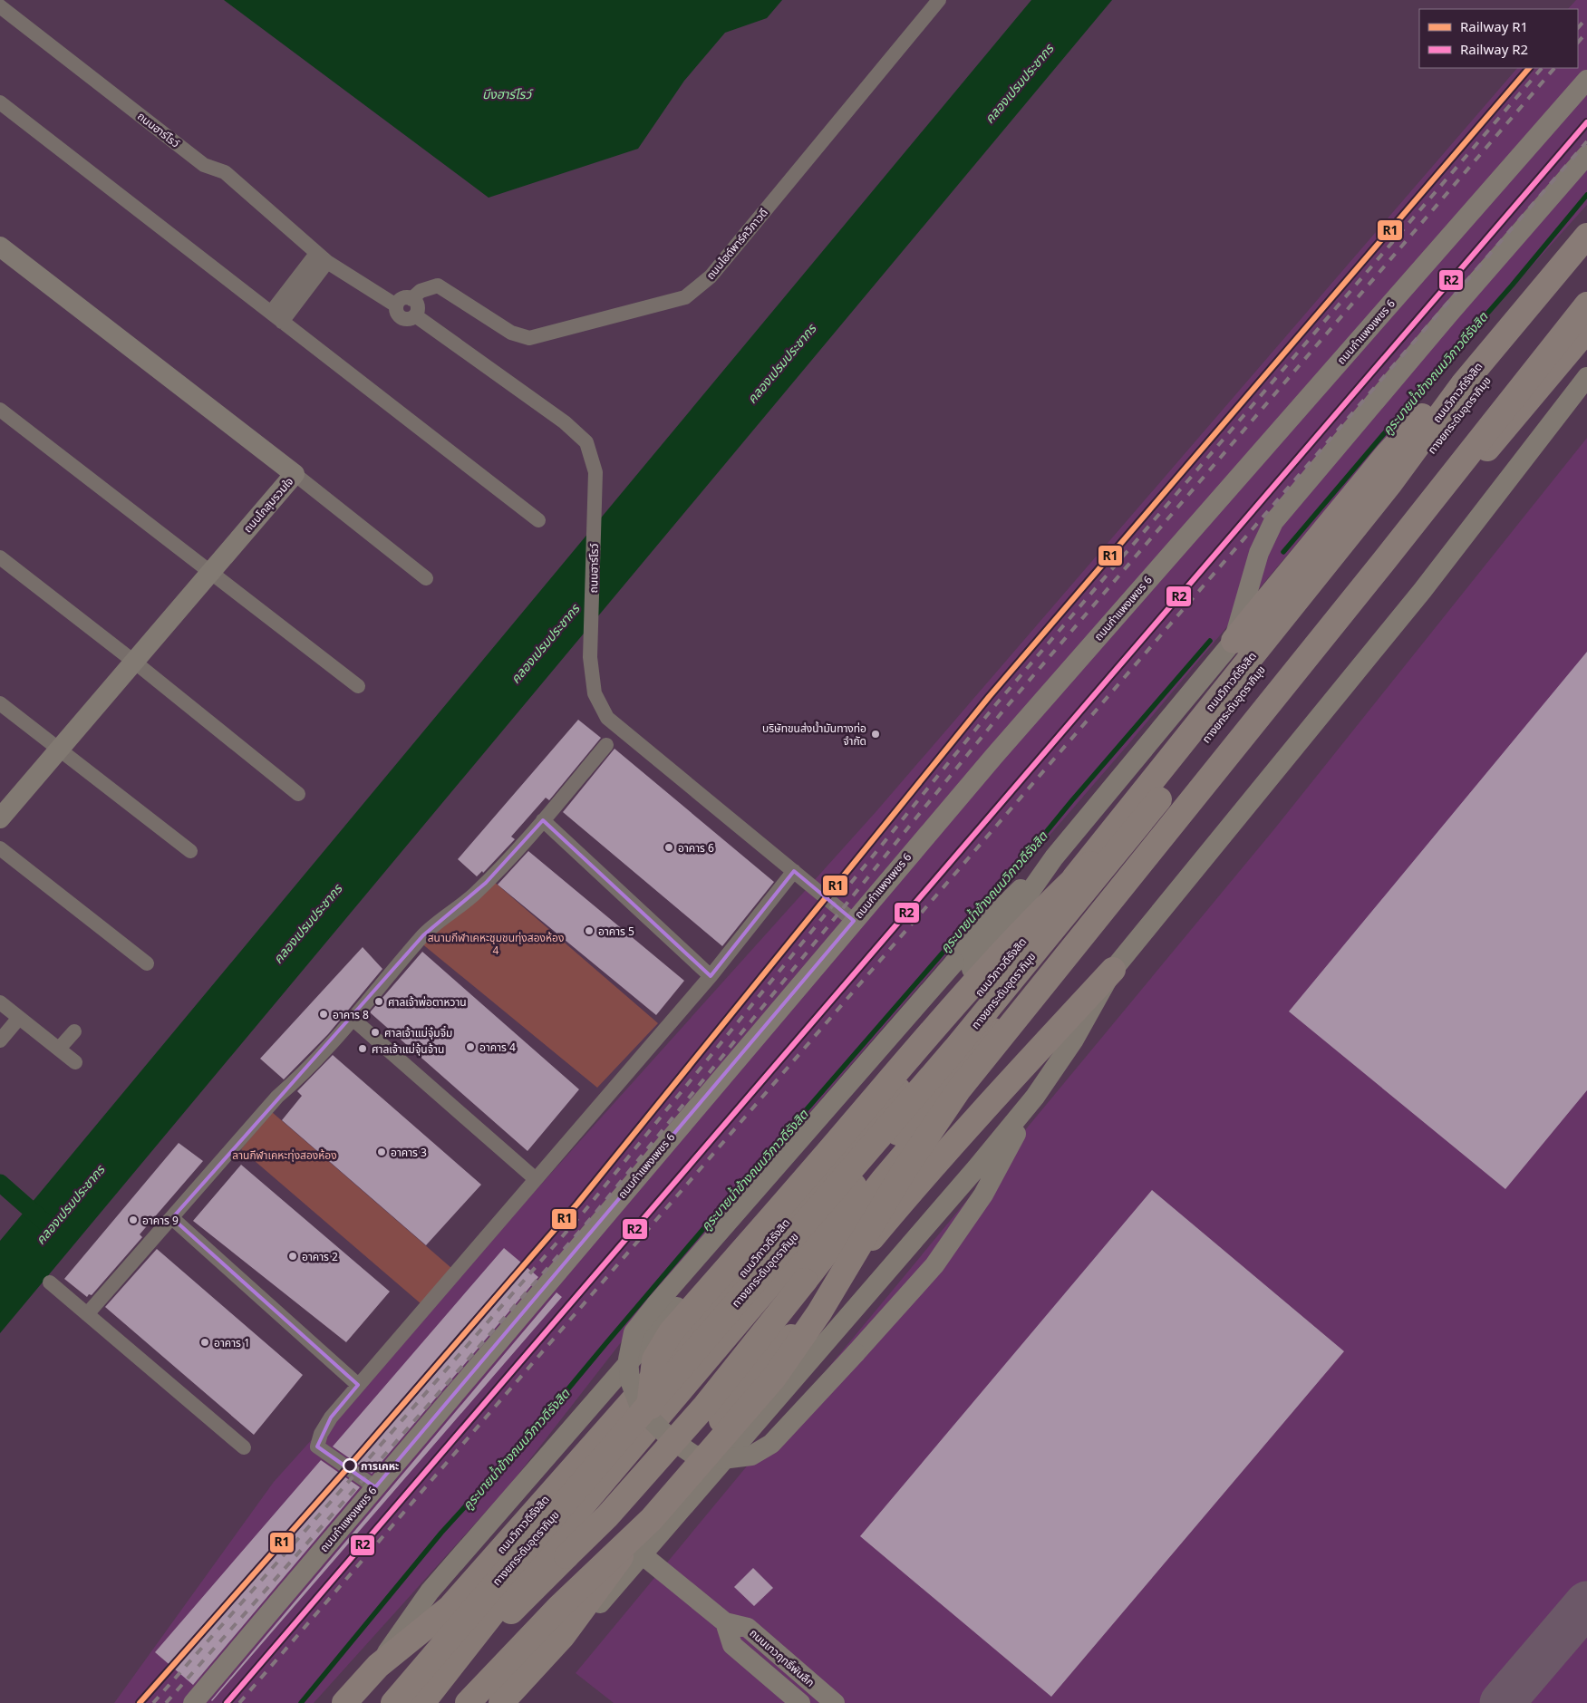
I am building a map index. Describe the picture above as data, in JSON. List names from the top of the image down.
{
  "streets": {
    "highway": ["ถนนวิภาวดีรังสิต", "ทางยกระดับอุตราภิมุข"],
    "main road": ["ถนนกำแพงเพชร 6", "ถนนโกสุมรวมใจ", "ถนนเทวฤทธิ์พันลึก"],
    "street": ["ถนนฮาร์โรว์", "ถนนไฮด์พาร์ควิภาวดี"]
  },
  "crossings": [
    ["ถนนฮาร์โรว์", "ถนนไฮด์พาร์ควิภาวดี"],
    ["ถนนฮาร์โรว์", "ถนนกำแพงเพชร 6"]
  ],
  "water": ["คลองเปรมประชากร", "บึงฮาร์โรว์", "คูระบายน้ำข้างถนนวิภาวดีรังสิต"],
  "parks": ["สนามกีฬาเคหะชุมชนทุ่งสองห้อง 4", "ลานกีฬาเคหะทุ่งสองห้อง"],
  "places": [
    "บริษัทขนส่งน้ำมันทางท่อ จำกัด",
    "อาคาร 6",
    "อาคาร 5",
    "ศาลเจ้าพ่อตาหวาน",
    "อาคาร 8",
    "ศาลเจ้าแม่จุ๋มจิ๋ม",
    "อาคาร 4",
    "ศาลเจ้าแม่จุ้นจ้าน",
    "อาคาร 3",
    "อาคาร 9",
    "อาคาร 2",
    "อาคาร 1",
    "การเคหะ"
  ],
  "lines": ["rail line R1", "rail line R2"],
  "legend": ["Railway R1", "Railway R2"]
}
